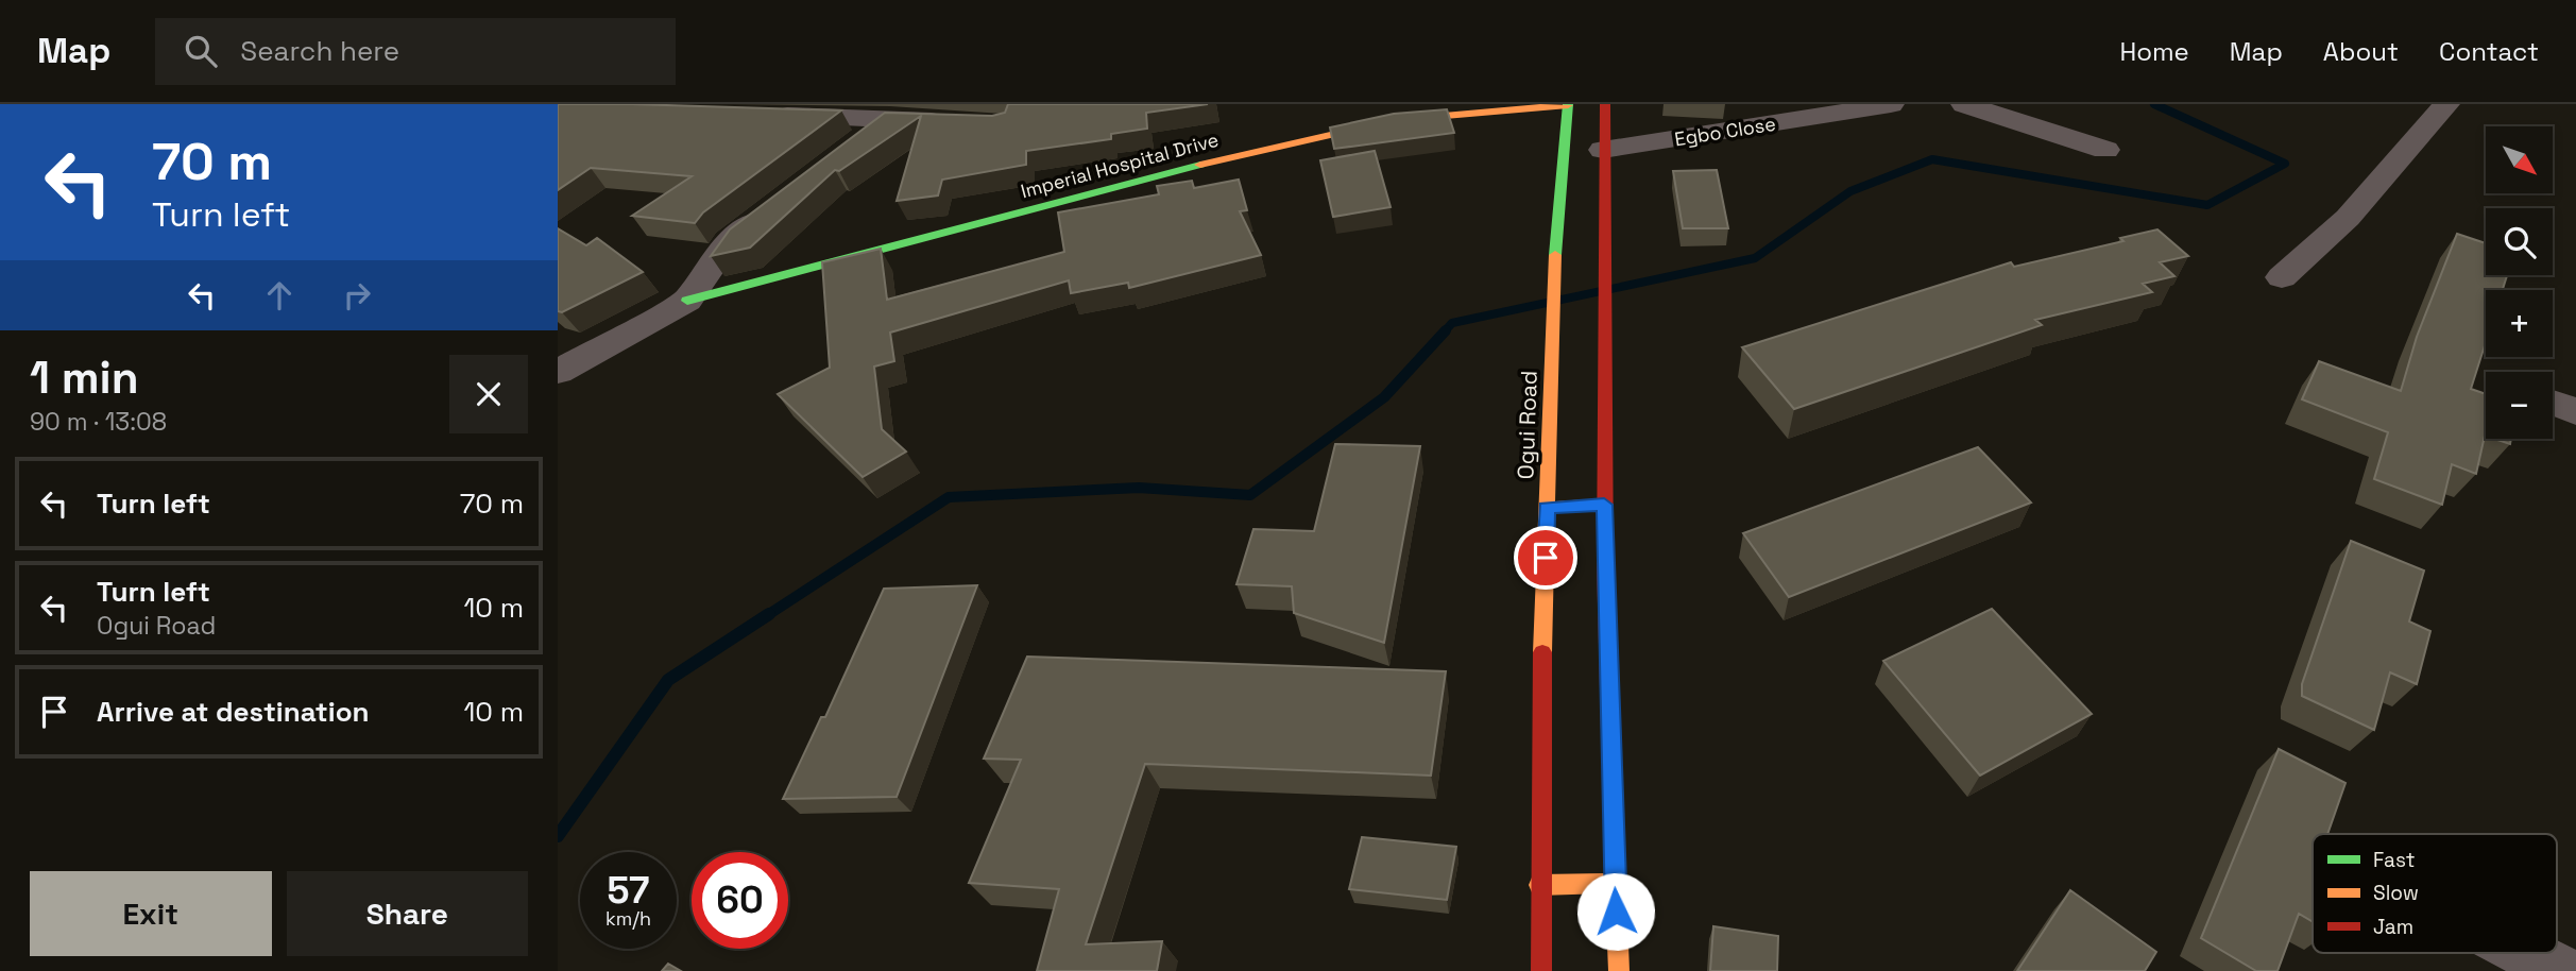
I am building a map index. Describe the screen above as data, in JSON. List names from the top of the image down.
{
  "streets": {
    "main road": ["Imperial Hospital Drive", "Ogui Road"],
    "street": ["Egbo Close"]
  },
  "crossings": [
    ["Imperial Hospital Drive", "Ogui Road"]
  ],
  "legend": ["Fast", "Slow", "Jam"],
  "north": "bottom right",
  "page": {
    "header": "Map",
    "search": "Search here",
    "nav": [
      "Home",
      "Map",
      "About",
      "Contact"
    ],
    "turn": ["70 m", "Turn left"],
    "map_buttons": ["+", "−"],
    "heading": ["1 min", "90 m · 13:08"],
    "list": [
      {
        "name": "Turn left",
        "value": "70 m"
      },
      {
        "name": "Turn left",
        "note": "Ogui Road",
        "value": "10 m"
      },
      {
        "name": "Arrive at destination",
        "value": "10 m"
      }
    ],
    "speed": "57 km/h",
    "limit": "60",
    "buttons": ["Exit", "Share"]
  }
}
